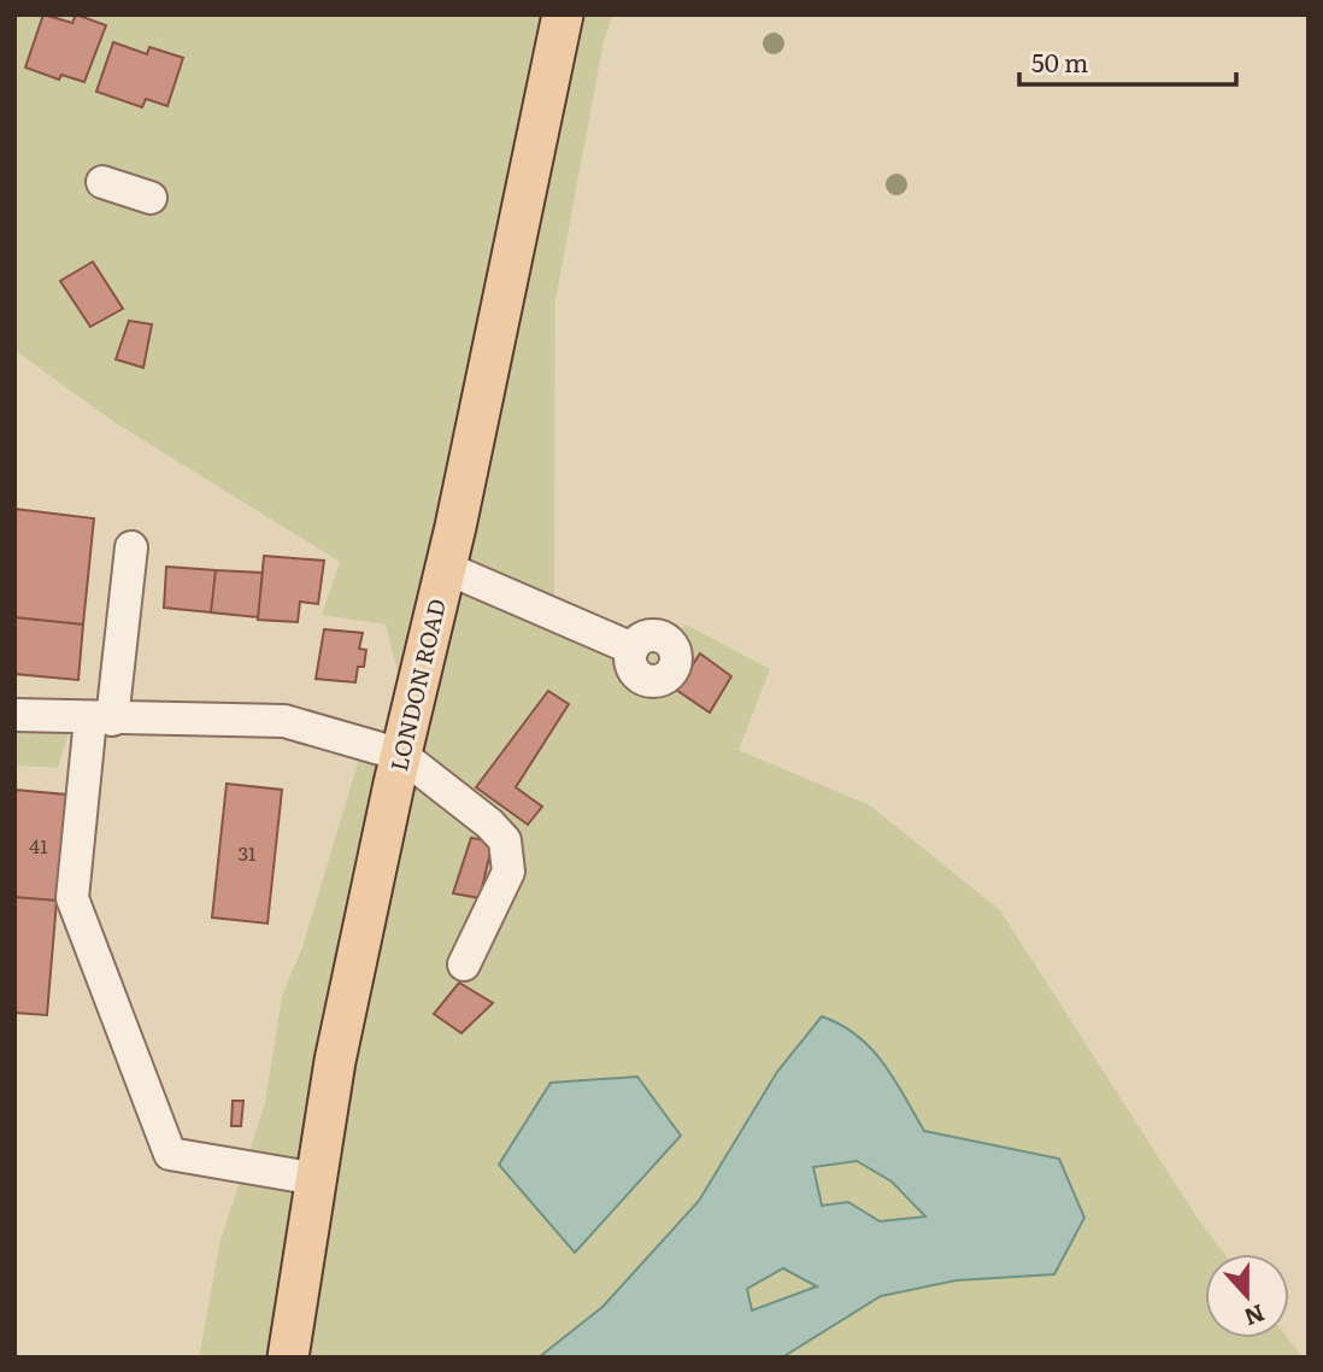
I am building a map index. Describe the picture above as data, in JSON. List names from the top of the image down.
{
  "streets": {
    "main road": ["LONDON ROAD"]
  },
  "house_numbers": ["41", "31"],
  "scale_bar": "50 m",
  "north": "bottom"
}
